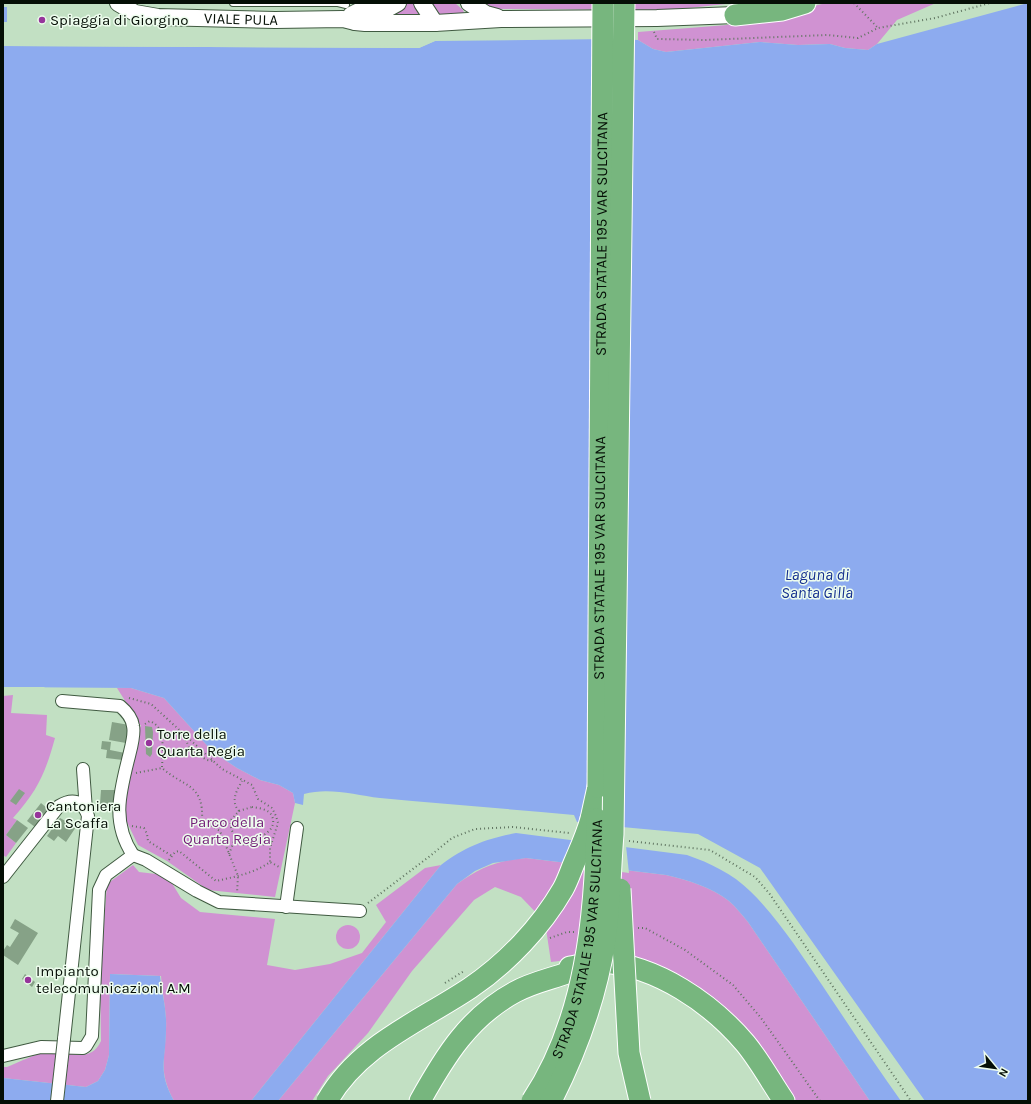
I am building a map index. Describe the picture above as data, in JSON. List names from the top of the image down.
{
  "streets": {
    "highway": ["STRADA STATALE 195 VAR SULCITANA"],
    "street": ["VIALE PULA"]
  },
  "water": ["Laguna di Santa Gilla"],
  "parks": ["Parco della Quarta Regia"],
  "places": [
    "Spiaggia di Giorgino",
    "Torre della Quarta Regia",
    "Cantoniera La Scaffa",
    "Impianto telecomunicazioni A.M"
  ],
  "north": "bottom right"
}
